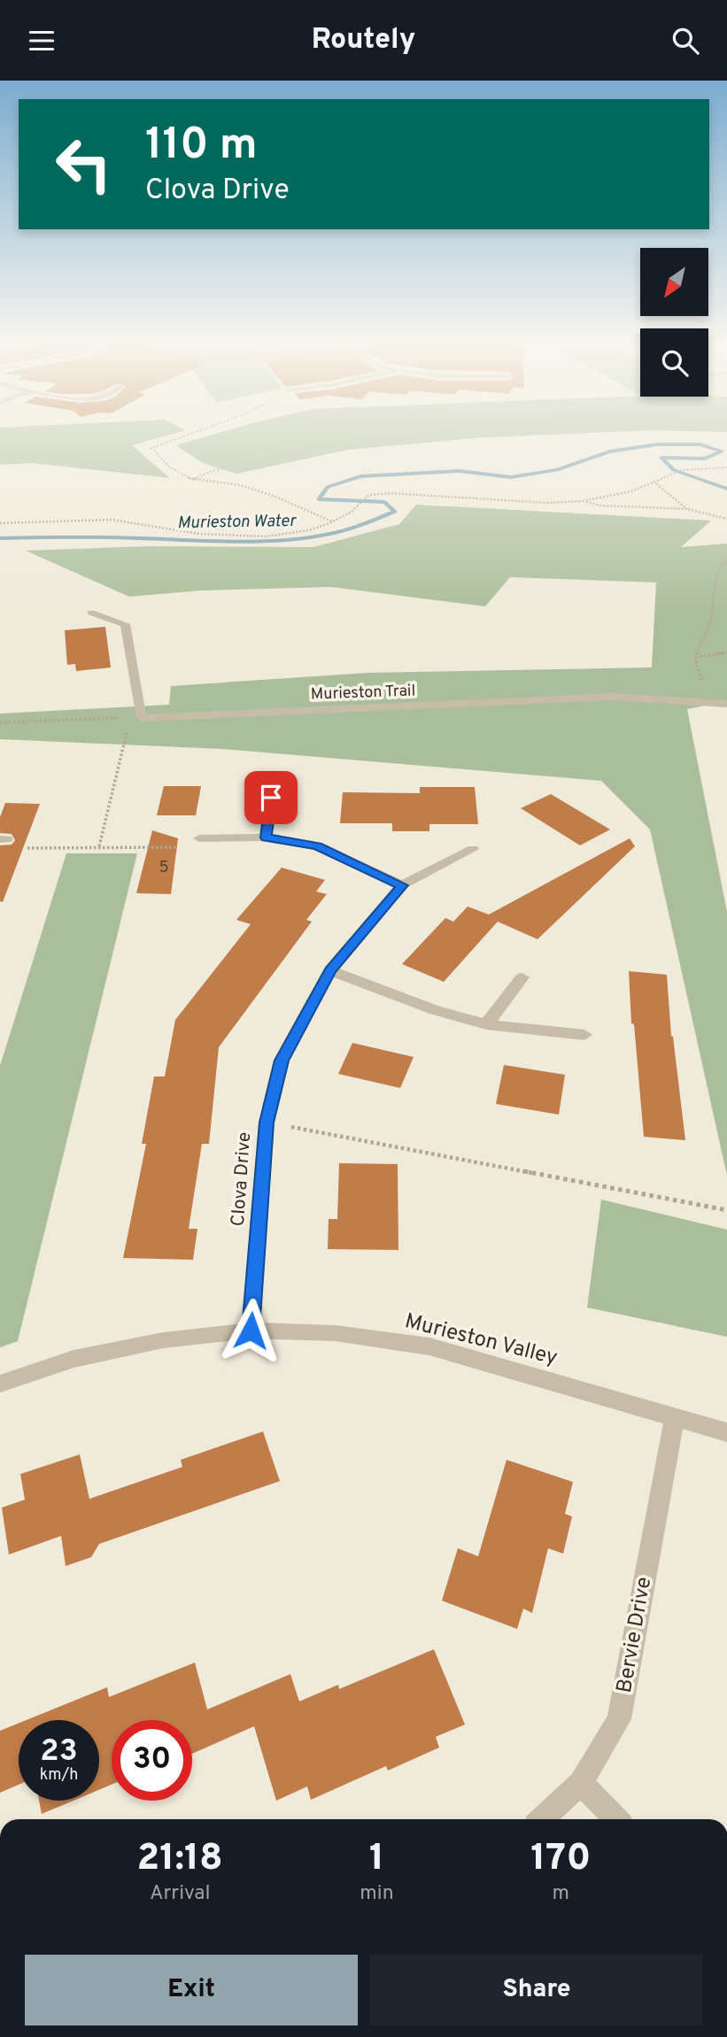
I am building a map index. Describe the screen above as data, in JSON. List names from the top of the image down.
{
  "streets": {
    "street": [
      "Murieston Trail",
      "Clova Drive",
      "Murieston Valley",
      "Bervie Drive"
    ]
  },
  "crossings": [
    ["Clova Drive", "Murieston Valley"],
    ["Murieston Valley", "Bervie Drive"]
  ],
  "water": ["Murieston Water"],
  "house_numbers": ["5"],
  "north": "bottom left",
  "page": {
    "header": "Routely",
    "turn": ["110 m", "Clova Drive"],
    "speed": "23 km/h",
    "limit": "30",
    "eta": [
      "21:18",
      "Arrival",
      "1",
      "min",
      "170",
      "m"
    ],
    "buttons": ["Exit", "Share"]
  }
}
